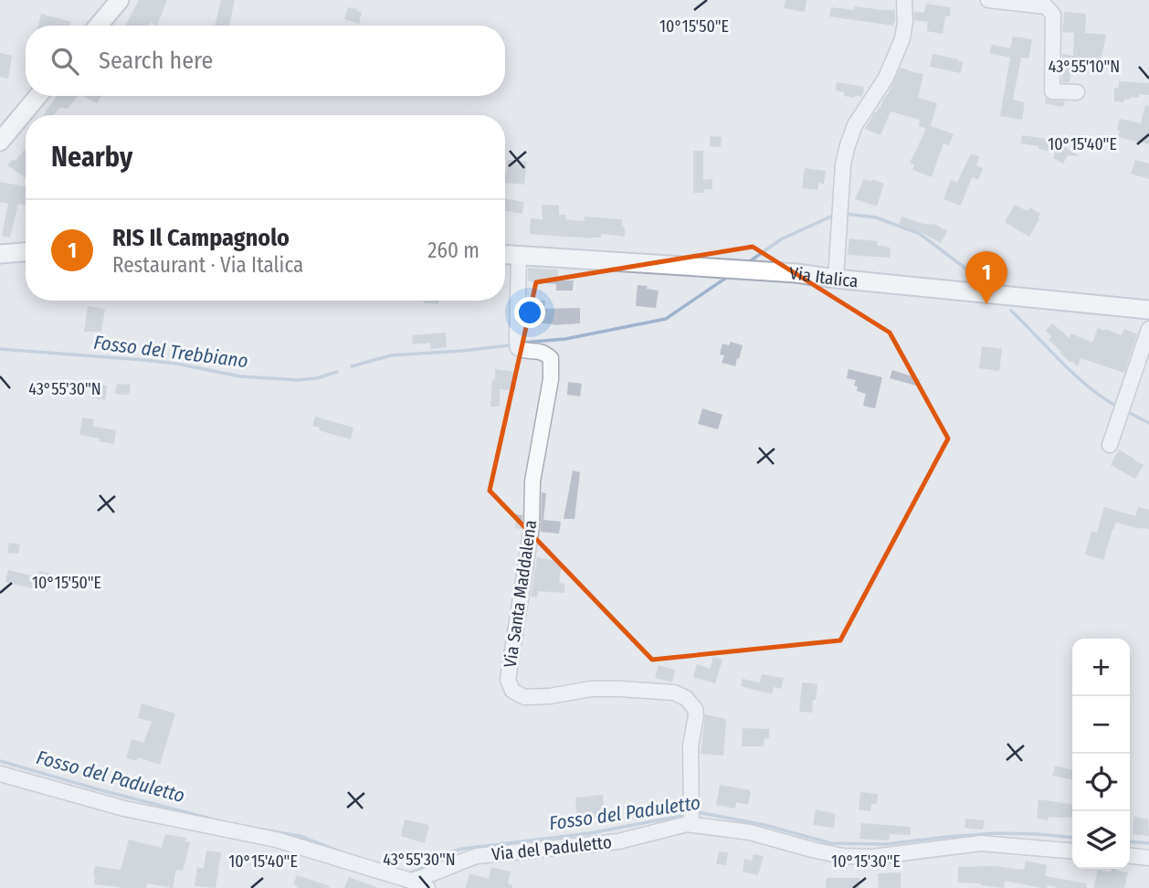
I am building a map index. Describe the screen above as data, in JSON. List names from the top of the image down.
{
  "streets": {
    "main road": ["Via Italica"],
    "street": ["Via Santa Maddalena", "Via del Paduletto"]
  },
  "crossings": [
    ["Via Italica", "Via Santa Maddalena"],
    ["Via Santa Maddalena", "Via del Paduletto"]
  ],
  "water": ["Fosso del Trebbiano", "Fosso del Paduletto"],
  "page": {
    "search": "Search here",
    "heading": "Nearby",
    "list": [
      {
        "mark": "1",
        "name": "RIS Il Campagnolo",
        "note": "Restaurant · Via Italica",
        "value": "260 m"
      }
    ],
    "pins": "1",
    "map_buttons": ["+", "−"]
  },
  "coordinates": [
    "10°15'50\"E",
    "43°55'10\"N",
    "10°15'40\"E",
    "43°55'30\"N",
    "10°15'30\"E"
  ]
}
